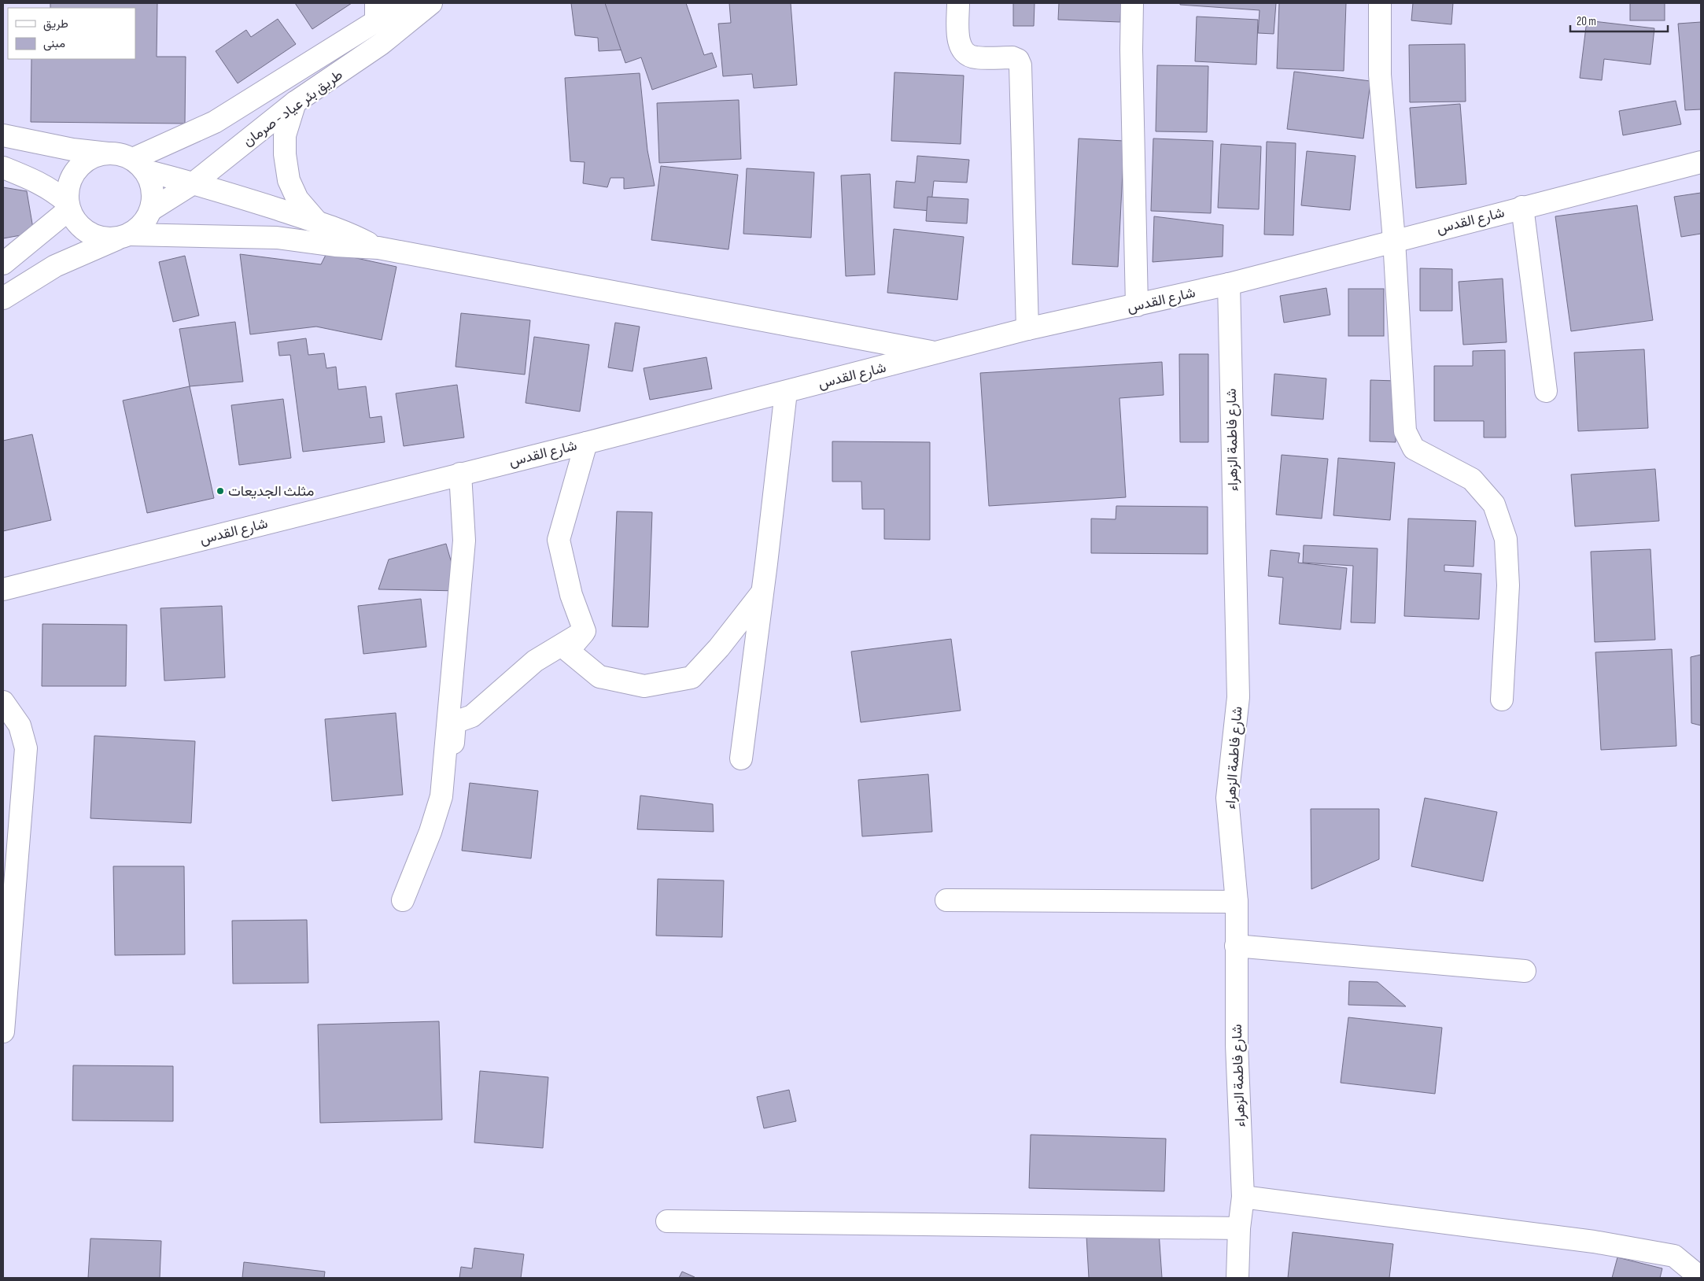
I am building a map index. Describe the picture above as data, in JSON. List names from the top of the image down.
{
  "streets": {
    "main road": ["طريق بئر عياد - صرمان", "شارع القدس", "شارع فاطمة الزهراء"]
  },
  "crossings": [
    ["شارع القدس", "شارع فاطمة الزهراء"]
  ],
  "places": ["مثلث الجديعات"],
  "legend": ["طريق", "مبنى"],
  "scale_bar": "20 m"
}
